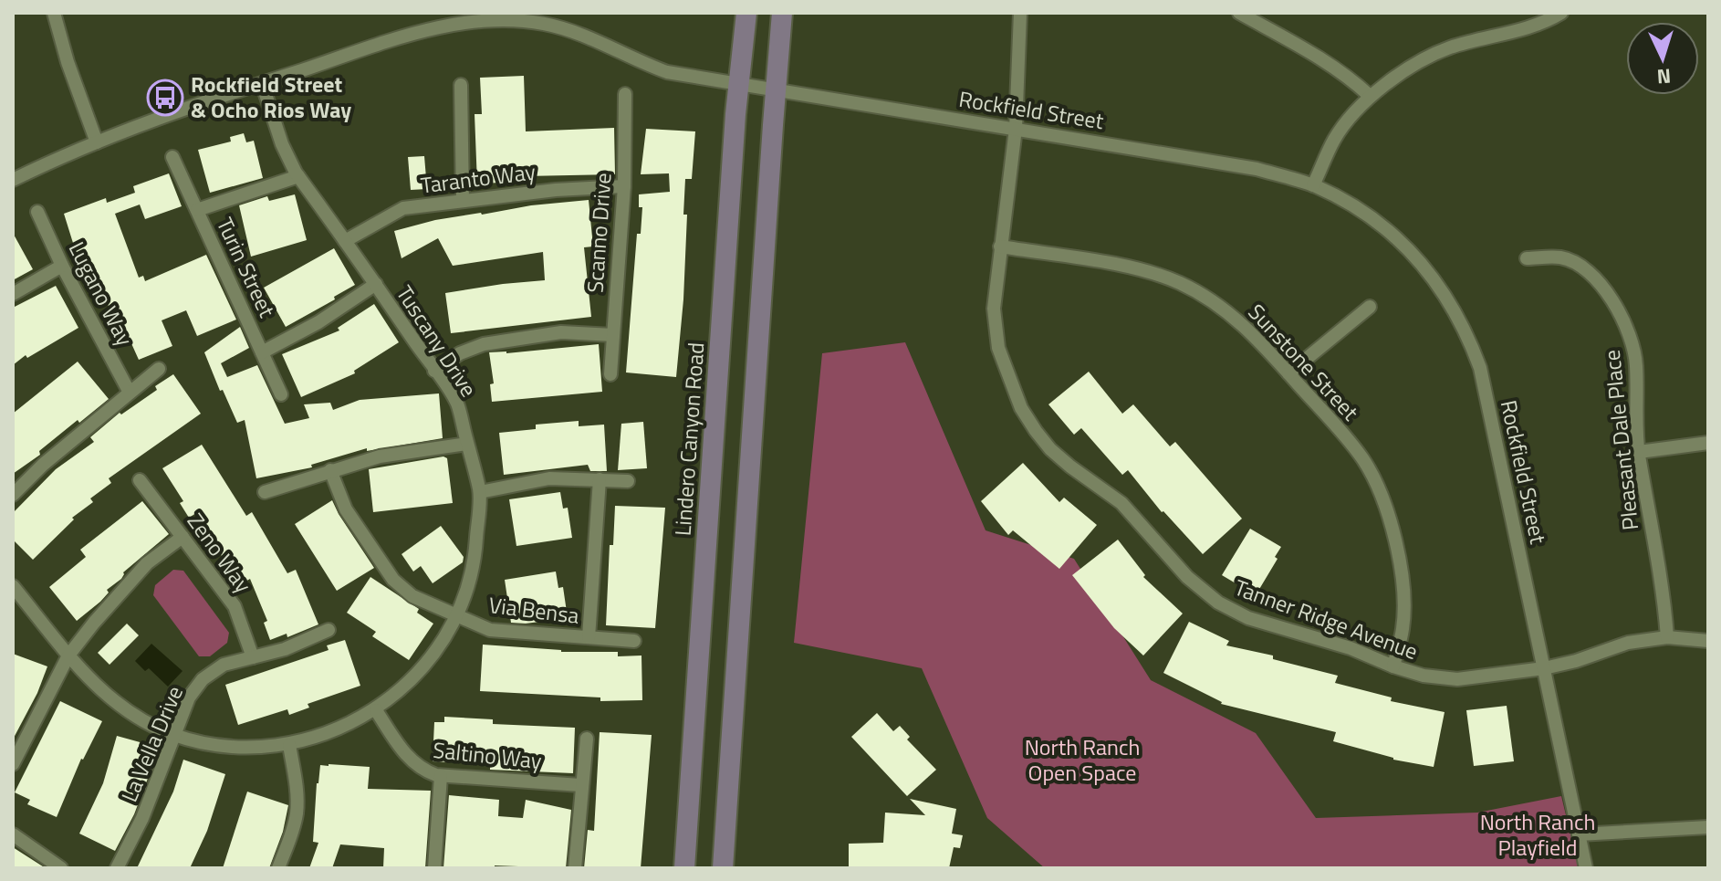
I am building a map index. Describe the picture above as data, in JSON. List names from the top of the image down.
{
  "streets": {
    "main road": ["Lindero Canyon Road"],
    "street": [
      "Rockfield Street",
      "Taranto Way",
      "Scanno Drive",
      "Turin Street",
      "Lugano Way",
      "Tuscany Drive",
      "Sunstone Street",
      "Pleasant Dale Place",
      "Zeno Way",
      "Via Bensa",
      "Tanner Ridge Avenue",
      "La Vella Drive",
      "Saltino Way"
    ]
  },
  "crossings": [
    ["Rockfield Street", "Tuscany Drive"],
    ["Rockfield Street", "Lindero Canyon Road"],
    ["Rockfield Street", "Tanner Ridge Avenue"],
    ["Taranto Way", "Scanno Drive"],
    ["Taranto Way", "Tuscany Drive"],
    ["Tuscany Drive", "Via Bensa"],
    ["Tuscany Drive", "La Vella Drive"],
    ["Tuscany Drive", "Saltino Way"],
    ["Sunstone Street", "Tanner Ridge Avenue"],
    ["Pleasant Dale Place", "Tanner Ridge Avenue"],
    ["Zeno Way", "La Vella Drive"]
  ],
  "parks": ["North Ranch Open Space", "North Ranch Playfield"],
  "places": {
    "bus stop": ["Rockfield Street & Ocho Rios Way"]
  },
  "north": "bottom"
}
